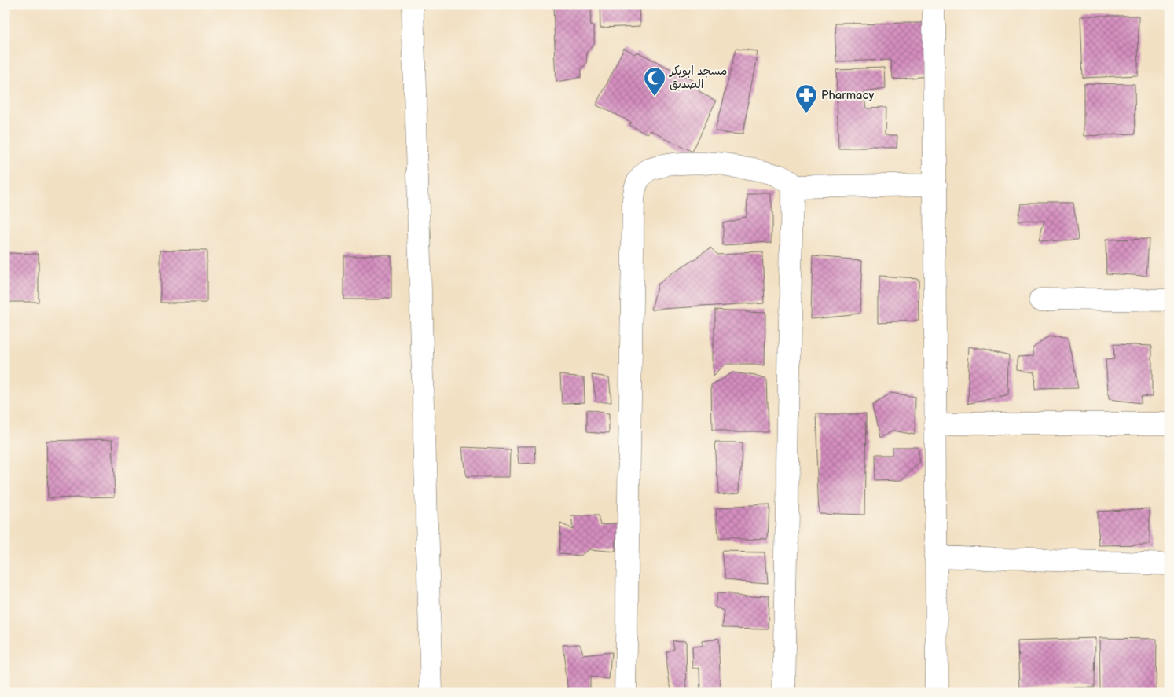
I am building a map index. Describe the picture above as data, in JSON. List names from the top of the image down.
{
  "places": {
    "mosque": ["مسجد ابوبكر الصديق"],
    "pharmacy": ["Pharmacy"]
  }
}
